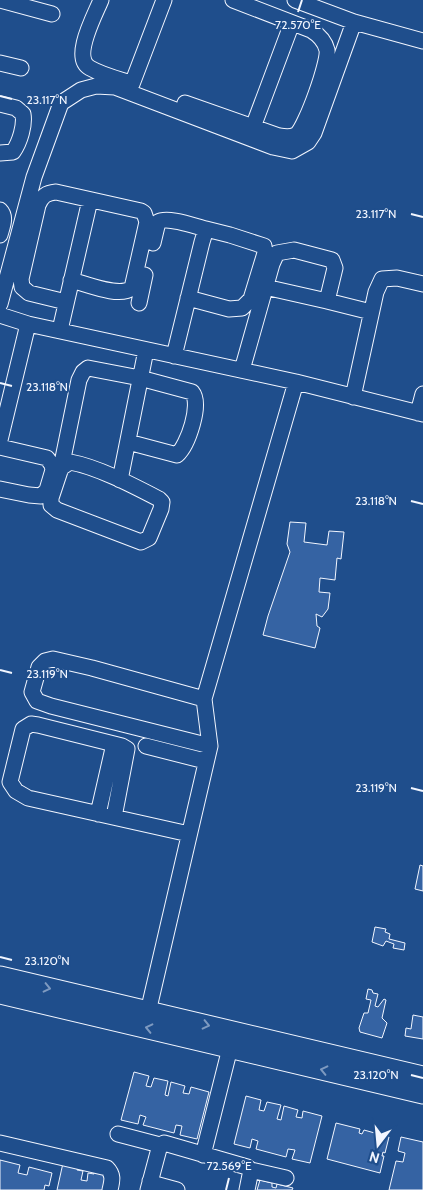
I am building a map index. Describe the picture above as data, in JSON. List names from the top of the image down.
{
  "north": "bottom",
  "coordinates": [
    "72.570°E",
    "23.117°N",
    "23.118°N",
    "23.119°N",
    "23.120°N",
    "72.569°E"
  ]
}
